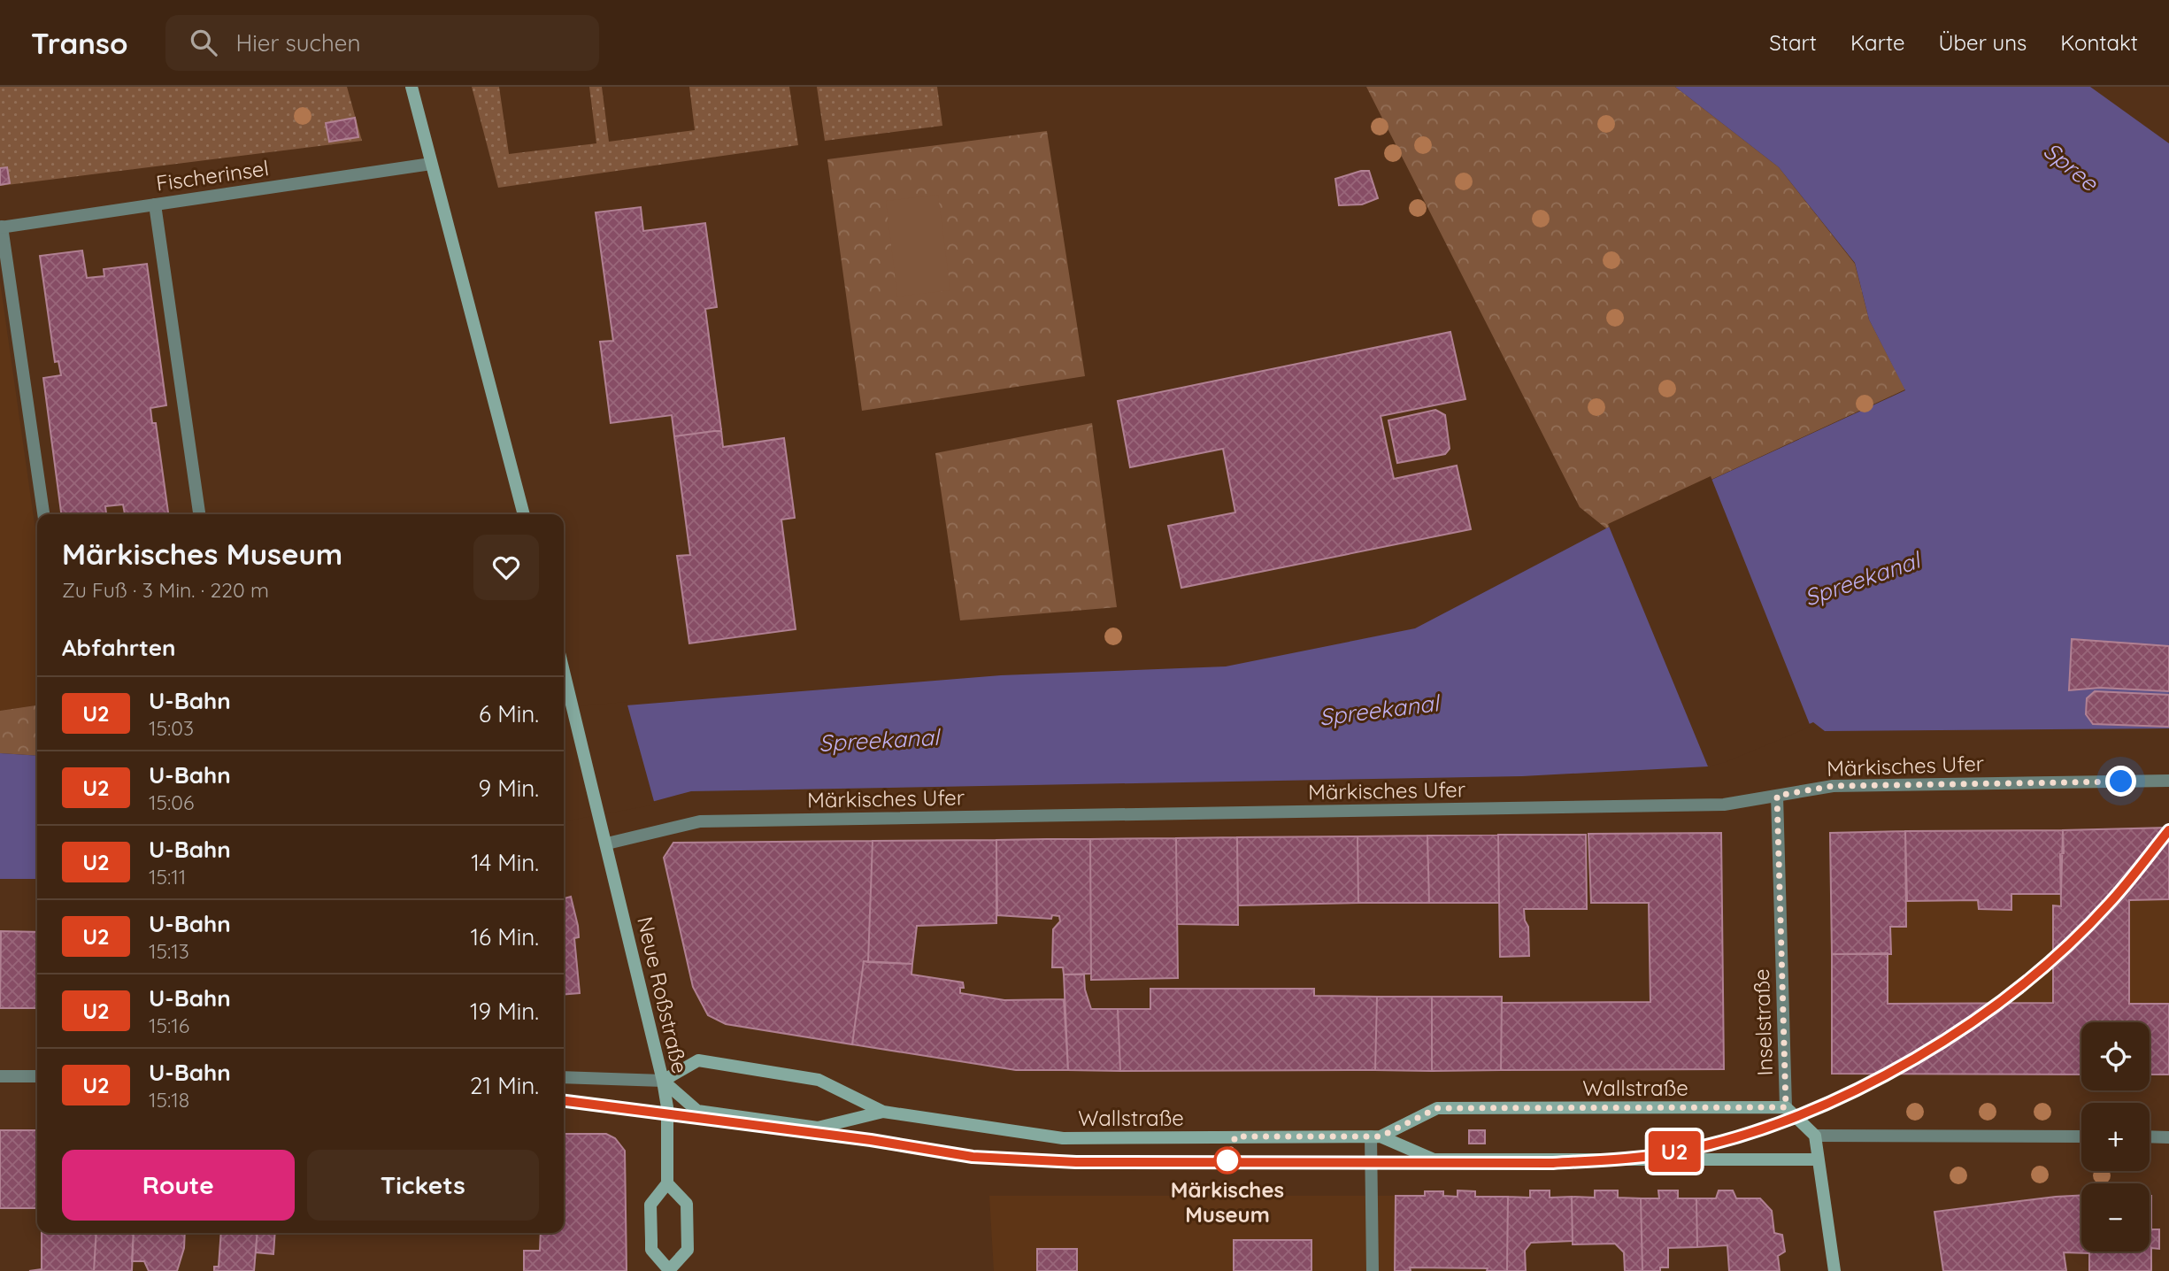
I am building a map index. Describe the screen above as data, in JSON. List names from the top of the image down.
{
  "streets": {
    "street": [
      "Fischerinsel",
      "Märkisches Ufer",
      "Neue Roßstraße",
      "Inselstraße",
      "Wallstraße"
    ]
  },
  "crossings": [
    ["Märkisches Ufer", "Neue Roßstraße"],
    ["Märkisches Ufer", "Inselstraße"],
    ["Neue Roßstraße", "Wallstraße"],
    ["Inselstraße", "Wallstraße"]
  ],
  "water": ["Spree", "Spreekanal"],
  "places": ["Märkisches Museum"],
  "lines": ["metro line U2"],
  "page": {
    "header": "Transo",
    "search": "Hier suchen",
    "nav": [
      "Start",
      "Karte",
      "Über uns",
      "Kontakt"
    ],
    "on_map": "U2",
    "heading": [
      ["Märkisches Museum", "Zu Fuß · 3 Min. · 220 m"],
      "Abfahrten"
    ],
    "list": [
      {
        "mark": "U2",
        "name": "U-Bahn",
        "note": "15:03",
        "value": "6 Min."
      },
      {
        "mark": "U2",
        "name": "U-Bahn",
        "note": "15:06",
        "value": "9 Min."
      },
      {
        "mark": "U2",
        "name": "U-Bahn",
        "note": "15:11",
        "value": "14 Min."
      },
      {
        "mark": "U2",
        "name": "U-Bahn",
        "note": "15:13",
        "value": "16 Min."
      },
      {
        "mark": "U2",
        "name": "U-Bahn",
        "note": "15:16",
        "value": "19 Min."
      },
      {
        "mark": "U2",
        "name": "U-Bahn",
        "note": "15:18",
        "value": "21 Min."
      }
    ],
    "map_buttons": ["+", "−"],
    "buttons": ["Route", "Tickets"]
  }
}
